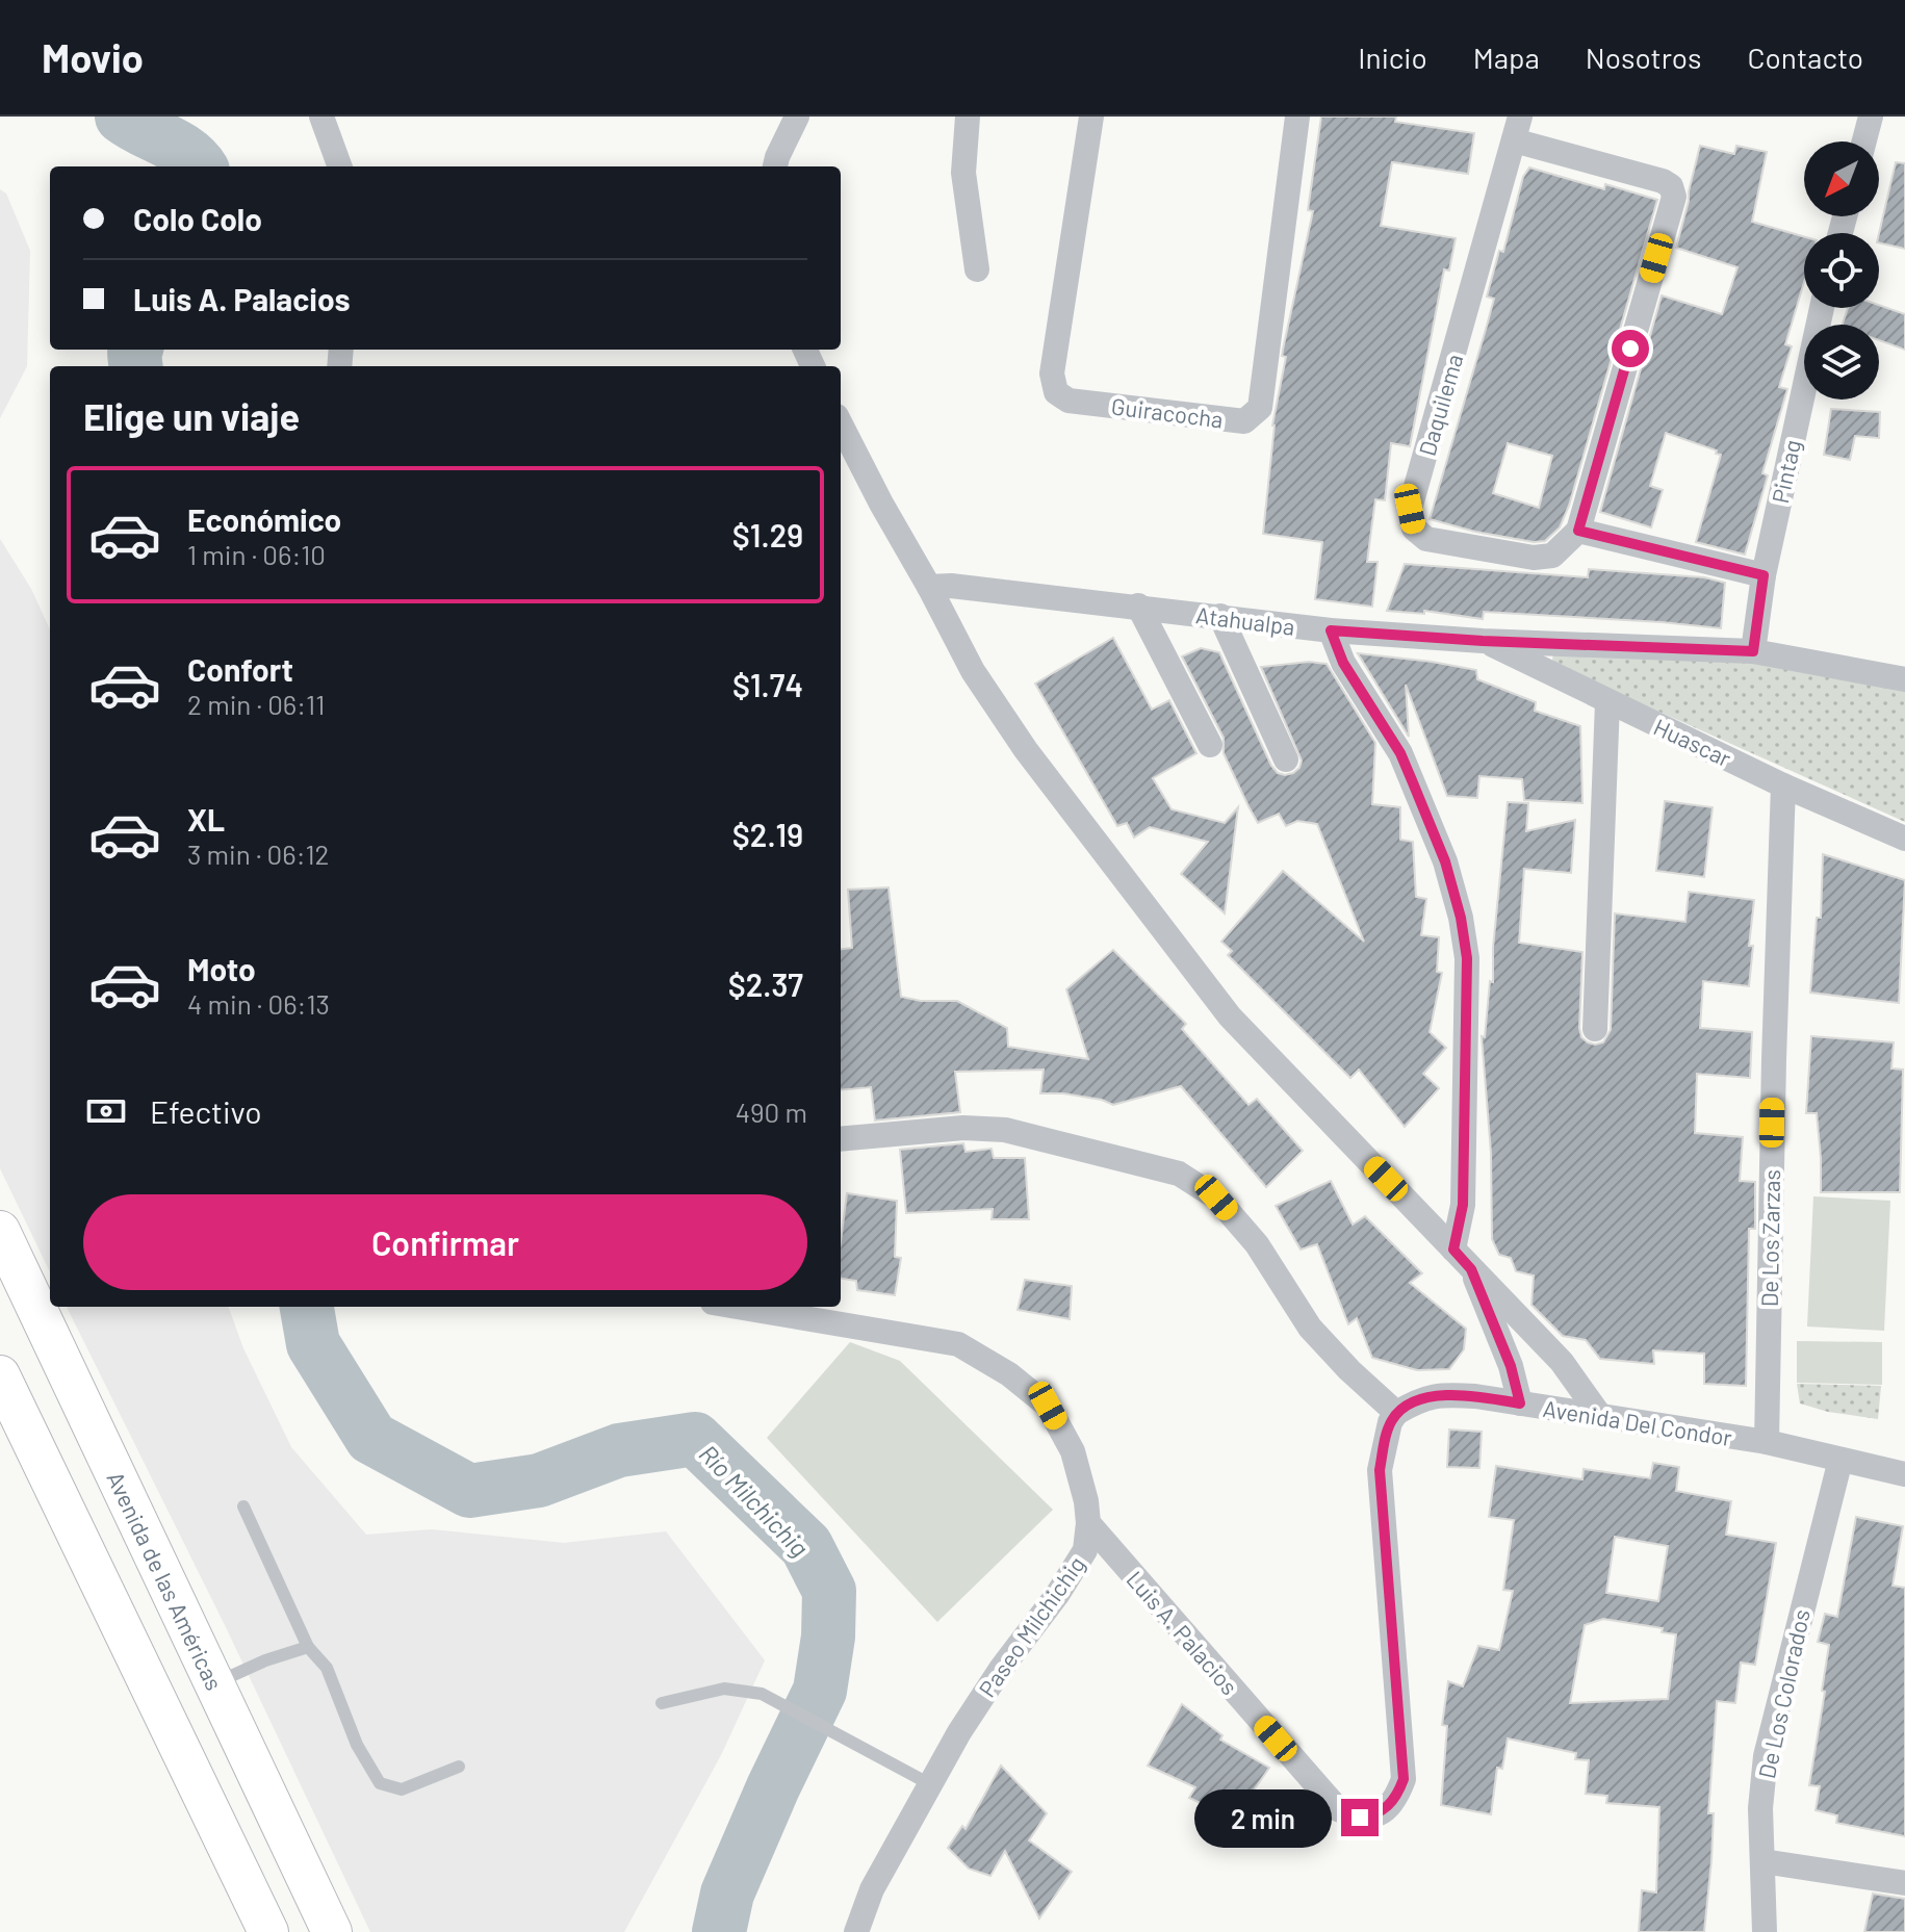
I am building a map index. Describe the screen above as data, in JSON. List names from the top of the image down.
{
  "streets": {
    "main road": ["Avenida de las Américas"],
    "street": [
      "Daquilema",
      "Guiracocha",
      "Pintag",
      "Atahualpa",
      "Huascar",
      "De Los Zarzas",
      "Avenida Del Condor",
      "Paseo Milchichig",
      "Luis A. Palacios",
      "De Los Colorados"
    ]
  },
  "crossings": [
    ["Pintag", "Atahualpa"],
    ["Atahualpa", "Huascar"],
    ["Huascar", "De Los Zarzas"],
    ["De Los Zarzas", "Avenida Del Condor"],
    ["Avenida Del Condor", "Luis A. Palacios"],
    ["Avenida Del Condor", "De Los Colorados"],
    ["Paseo Milchichig", "Luis A. Palacios"]
  ],
  "water": ["Río Milchichig"],
  "north": "bottom left",
  "page": {
    "header": "Movio",
    "nav": [
      "Inicio",
      "Mapa",
      "Nosotros",
      "Contacto"
    ],
    "banner": ["Colo Colo", "Luis A. Palacios"],
    "heading": "Elige un viaje",
    "list": [
      {
        "name": "Económico",
        "note": "1 min · 06:10",
        "value": "$1.29"
      },
      {
        "name": "Confort",
        "note": "2 min · 06:11",
        "value": "$1.74"
      },
      {
        "name": "XL",
        "note": "3 min · 06:12",
        "value": "$2.19"
      },
      {
        "name": "Moto",
        "note": "4 min · 06:13",
        "value": "$2.37"
      }
    ],
    "pay": ["Efectivo", "490 m"],
    "buttons": "Confirmar",
    "bubble": "2 min"
  }
}
